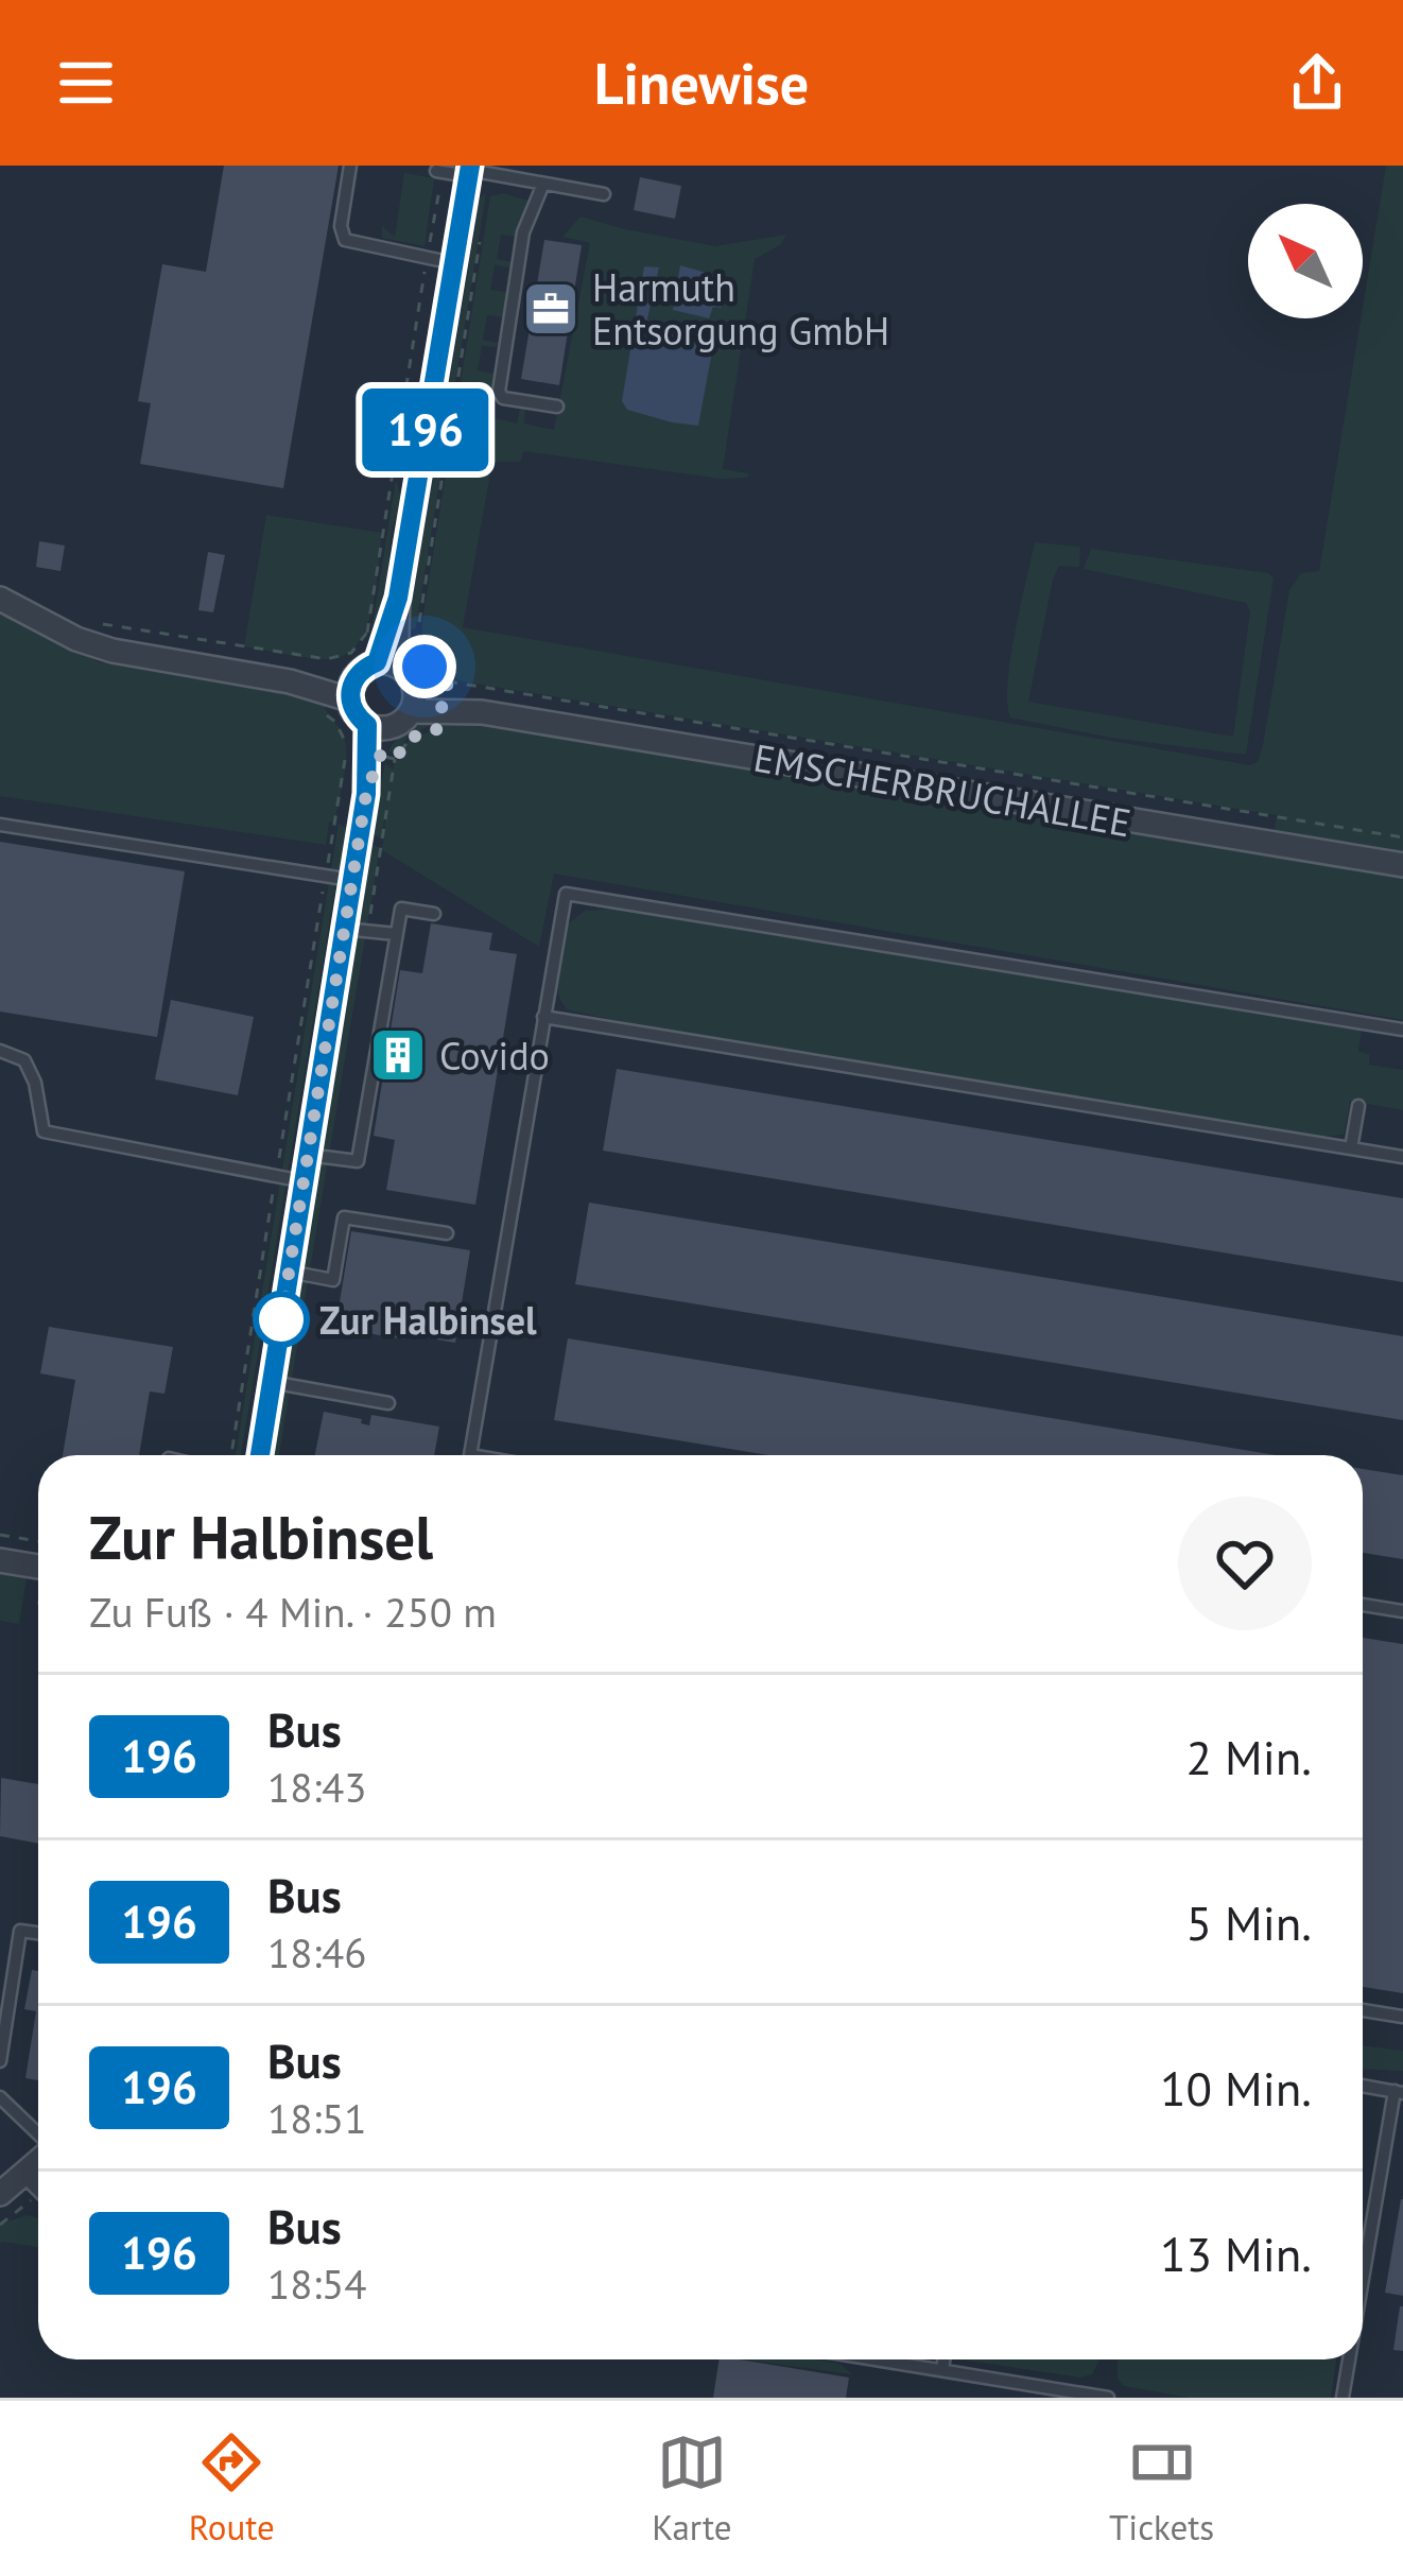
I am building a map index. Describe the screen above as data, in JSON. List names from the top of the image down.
{
  "streets": {
    "street": ["EMSCHERBRUCHALLEE"]
  },
  "places": {
    "office": ["Harmuth Entsorgung GmbH"],
    "building": ["Covido"],
    "other": ["Zur Halbinsel"]
  },
  "lines": ["bus line 196"],
  "north": "top left",
  "page": {
    "header": "Linewise",
    "on_map": "196",
    "heading": ["Zur Halbinsel", "Zu Fuß · 4 Min. · 250 m"],
    "list": [
      {
        "mark": "196",
        "name": "Bus",
        "note": "18:43",
        "value": "2 Min."
      },
      {
        "mark": "196",
        "name": "Bus",
        "note": "18:46",
        "value": "5 Min."
      },
      {
        "mark": "196",
        "name": "Bus",
        "note": "18:51",
        "value": "10 Min."
      },
      {
        "mark": "196",
        "name": "Bus",
        "note": "18:54",
        "value": "13 Min."
      }
    ],
    "tabs": ["Route", "Karte", "Tickets"]
  }
}
